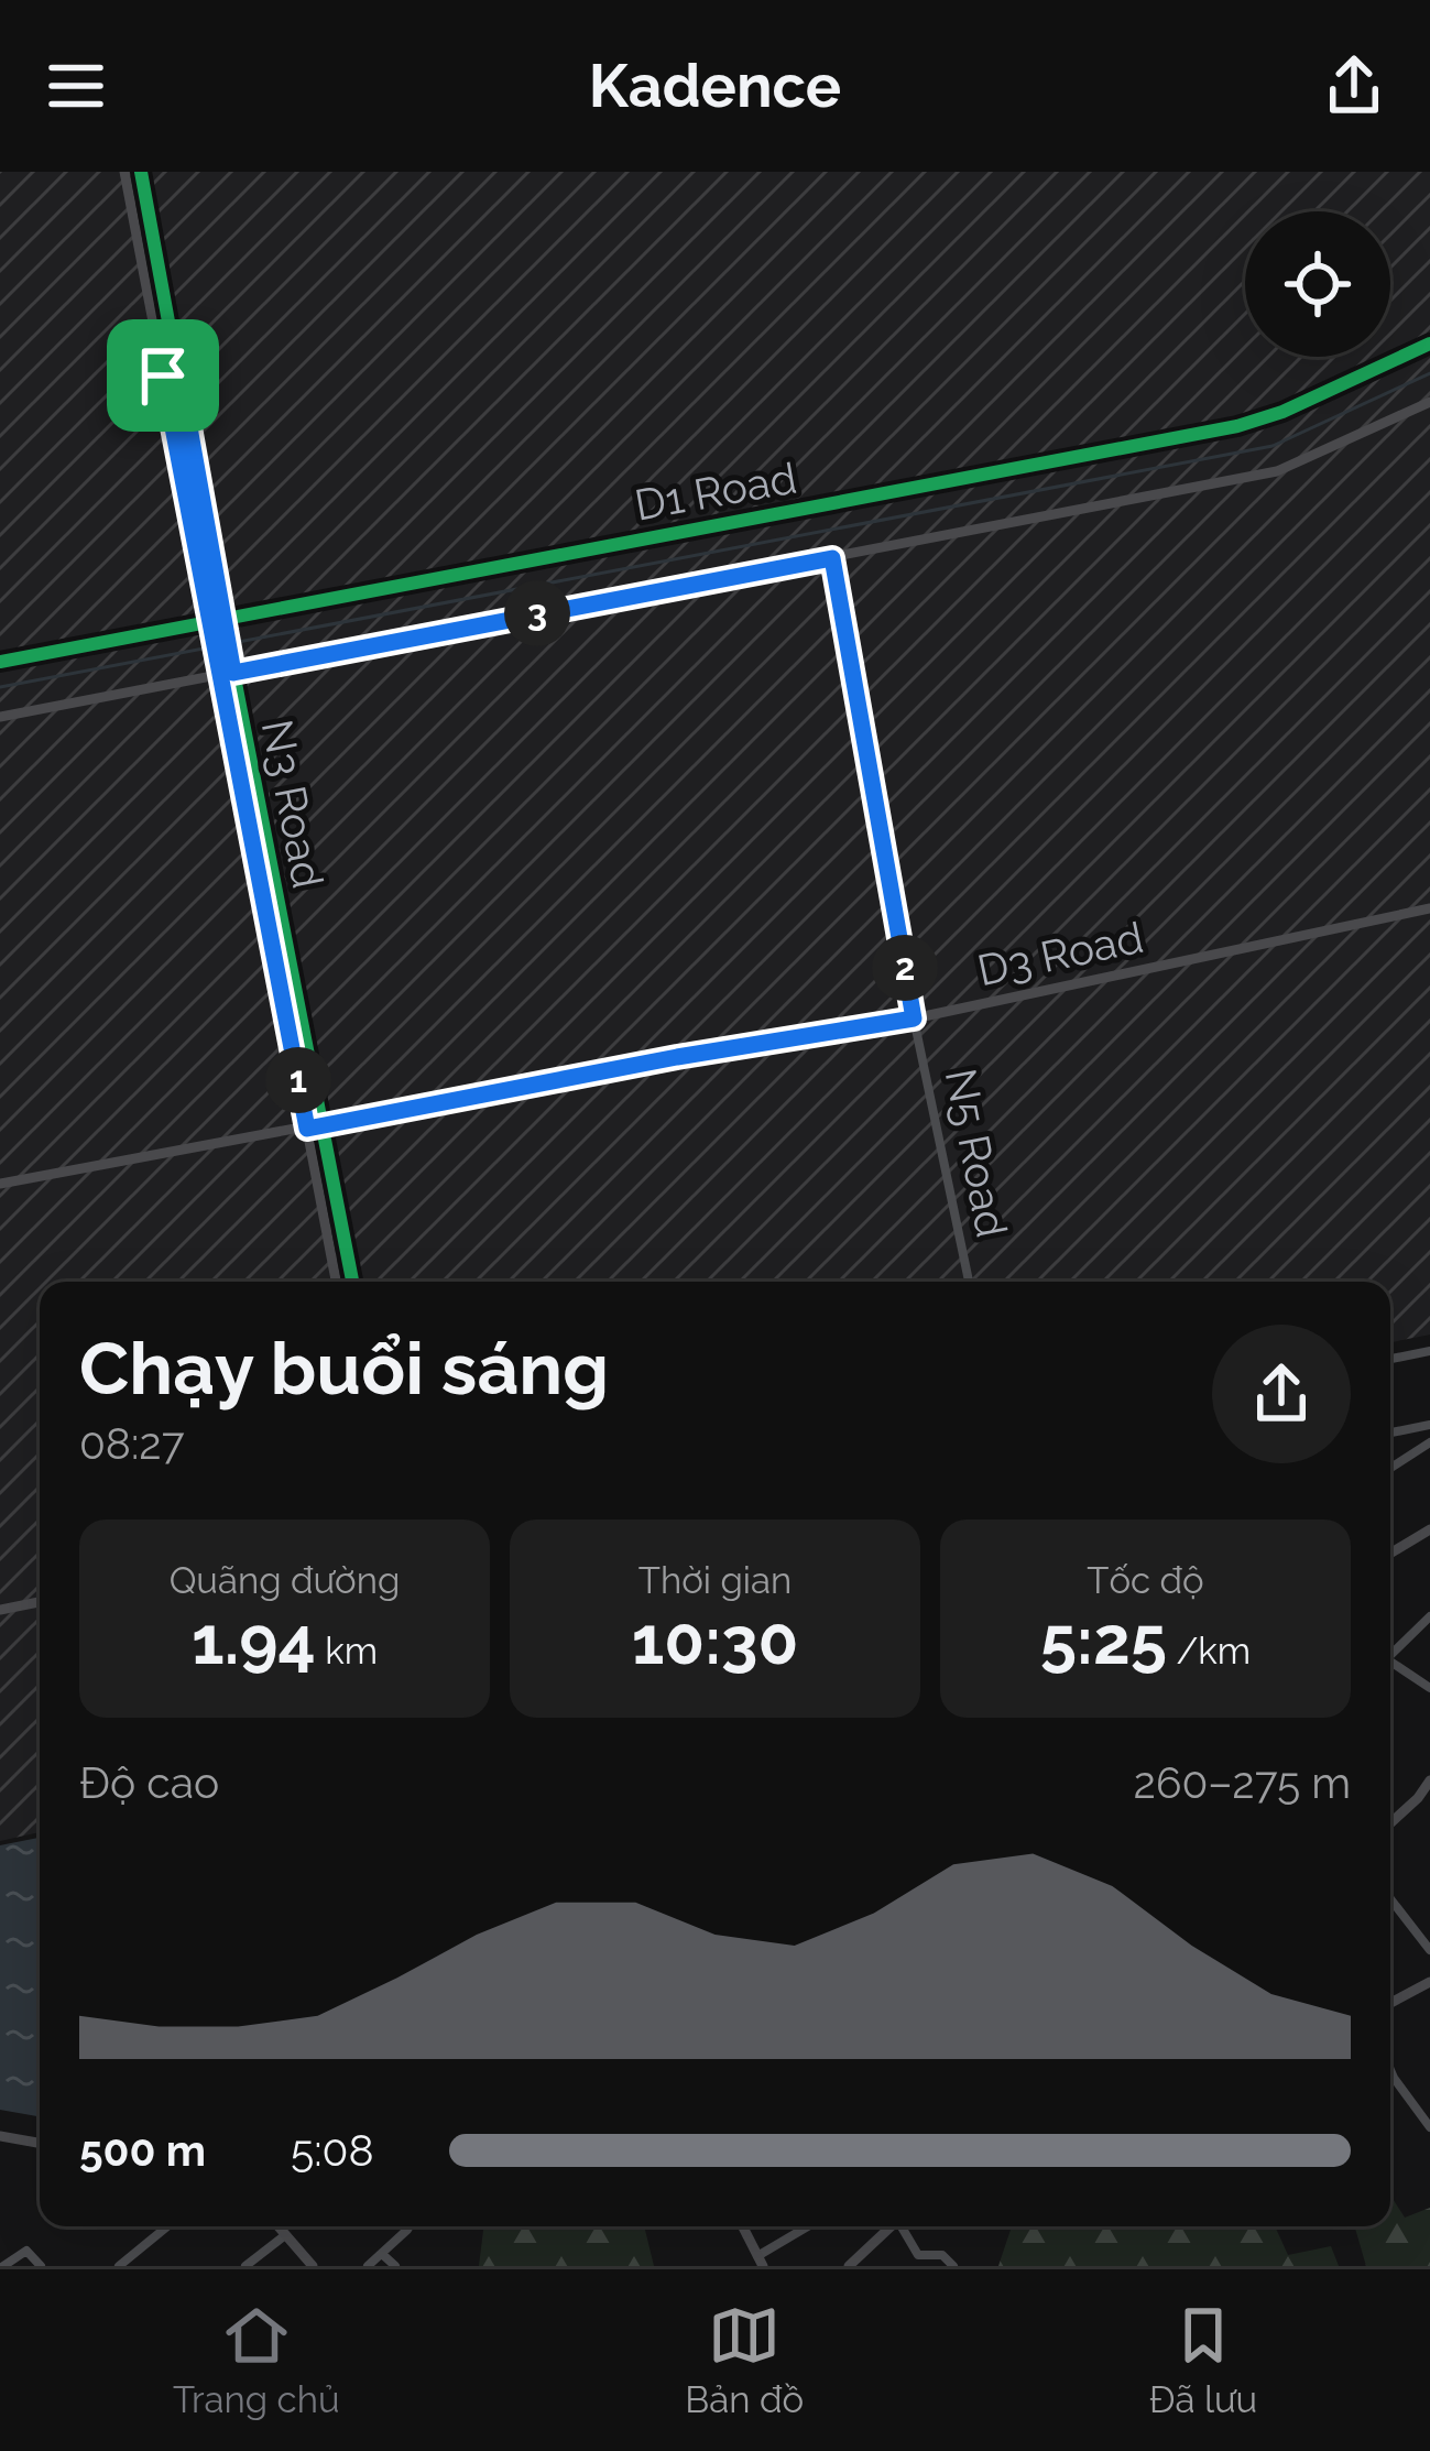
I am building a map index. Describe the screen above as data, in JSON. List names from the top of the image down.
{
  "streets": {
    "street": [
      "D1 Road",
      "N3 Road",
      "D3 Road",
      "N5 Road"
    ]
  },
  "crossings": [
    ["D1 Road", "N3 Road"],
    ["N3 Road", "D3 Road"],
    ["D3 Road", "N5 Road"]
  ],
  "page": {
    "header": "Kadence",
    "pins": ["3", "2", "1"],
    "heading": ["Chạy buổi sáng", "08:27"],
    "stats": [
      ["Quãng đường", "1.94 km"],
      ["Thời gian", "10:30"],
      ["Tốc độ", "5:25 /km"]
    ],
    "chart": ["Độ cao", "260–275 m"],
    "list": [
      {
        "name": "500 m",
        "note": "5:08"
      }
    ],
    "tabs": ["Trang chủ", "Bản đồ", "Đã lưu"]
  }
}
